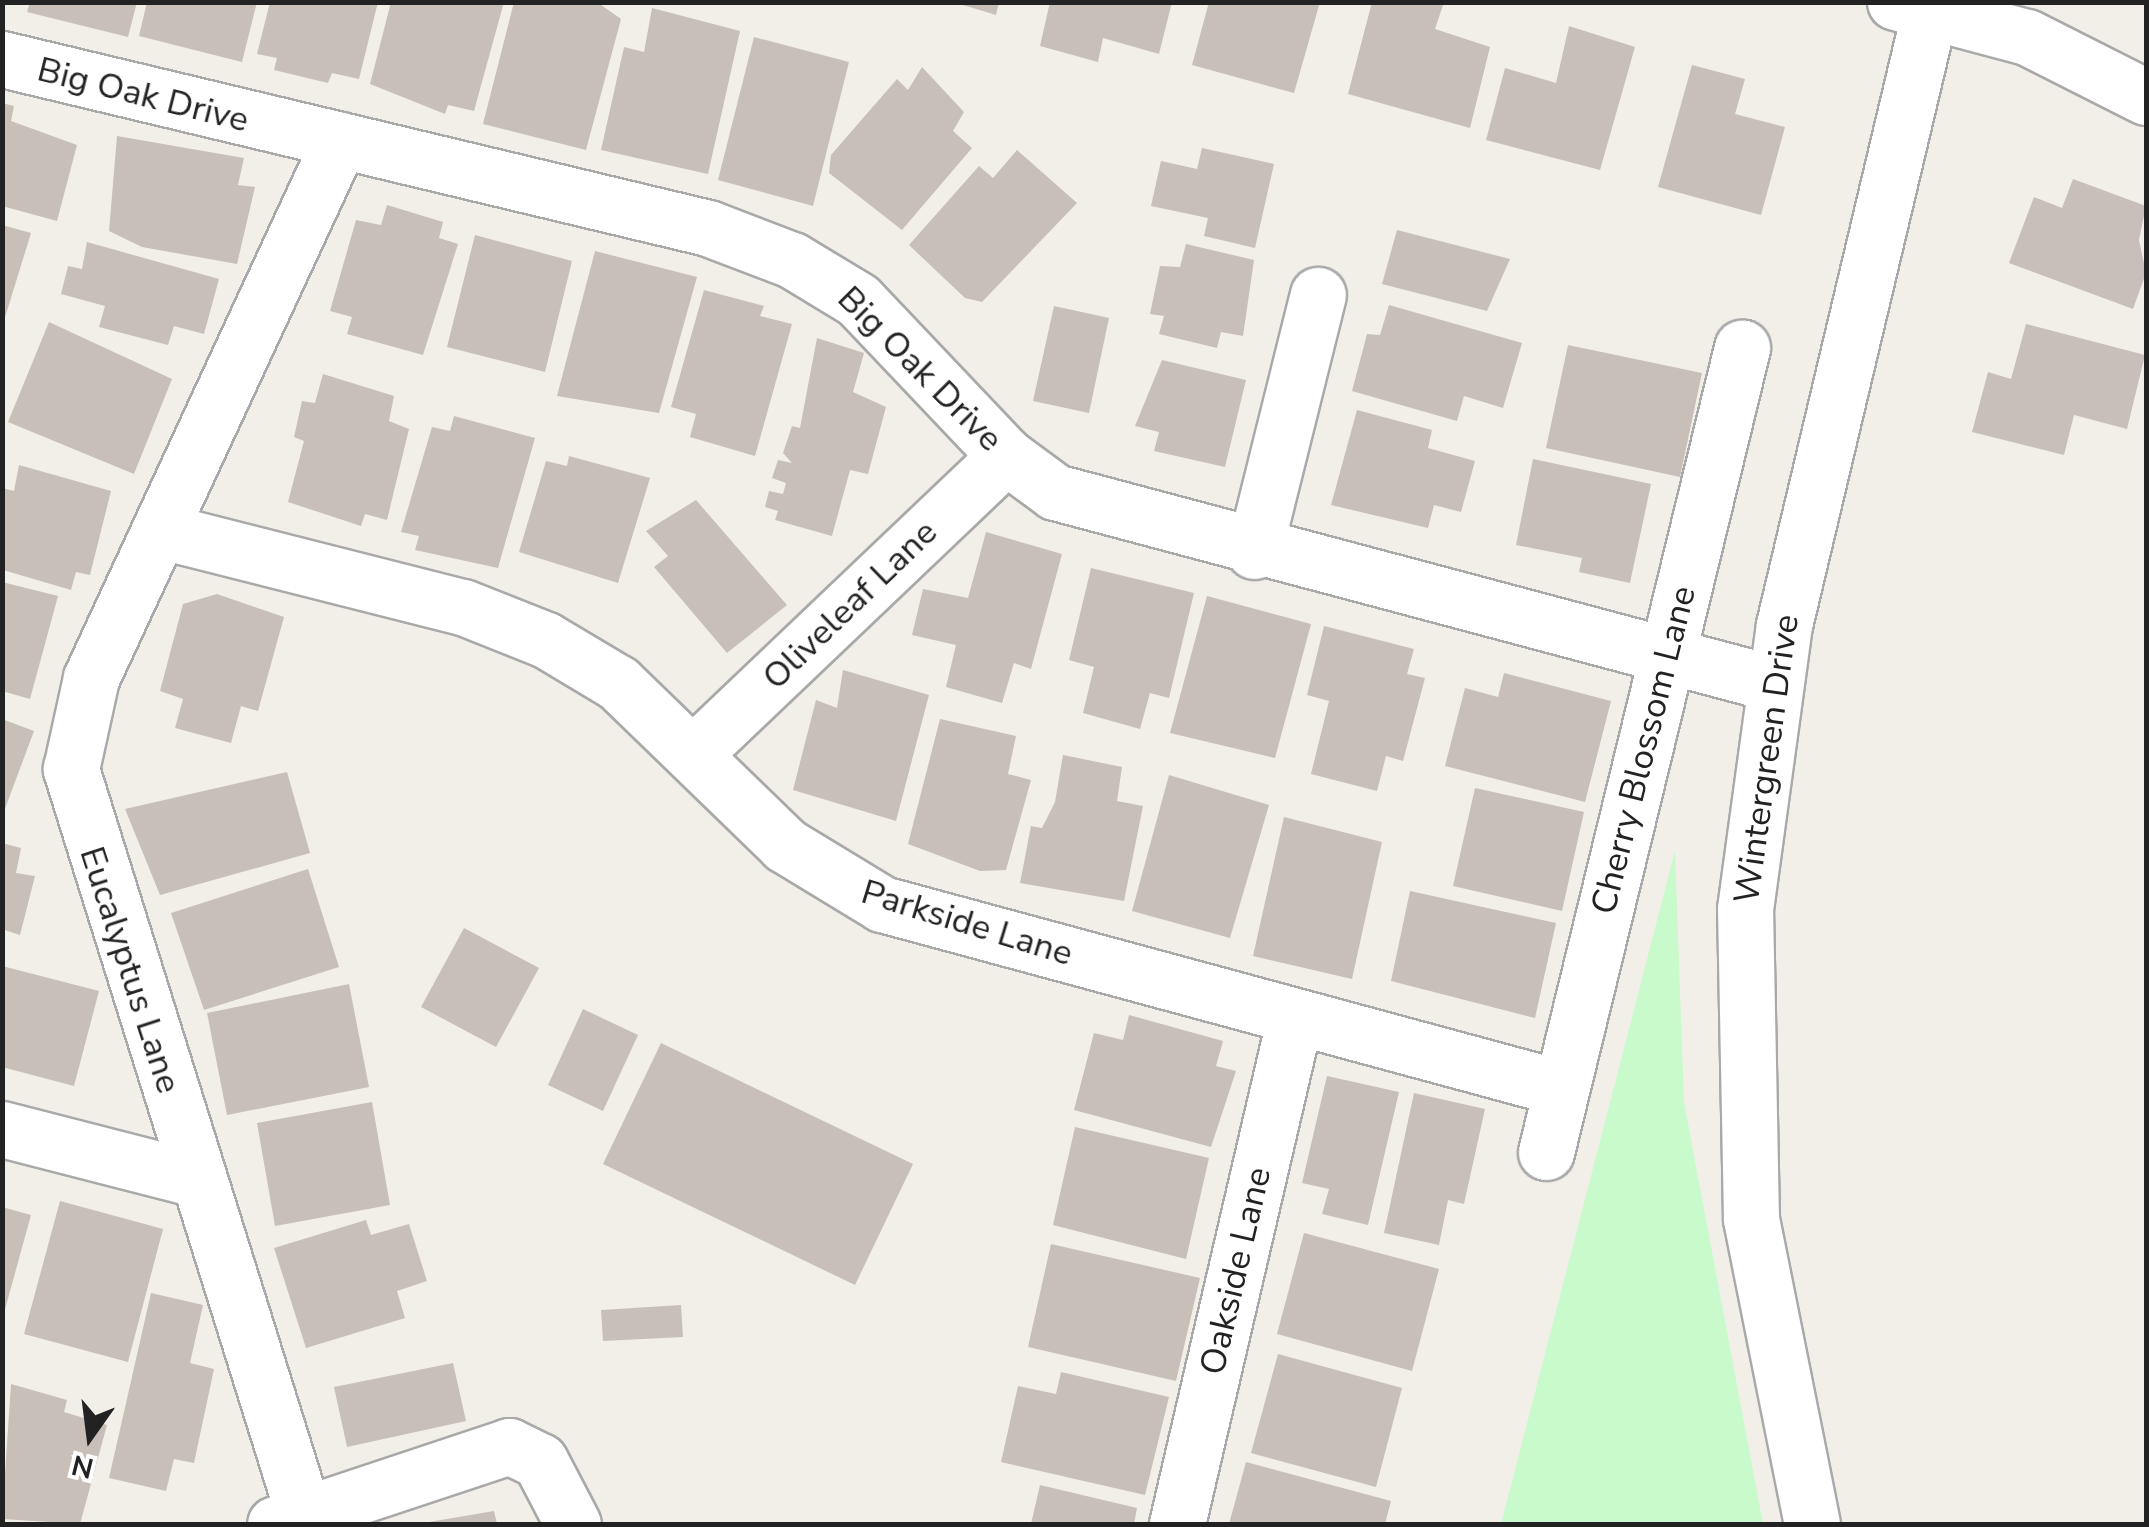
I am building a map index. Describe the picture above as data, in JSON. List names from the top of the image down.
{
  "streets": {
    "street": [
      "Big Oak Drive",
      "Oliveleaf Lane",
      "Cherry Blossom Lane",
      "Wintergreen Drive",
      "Parkside Lane",
      "Eucalyptus Lane",
      "Oakside Lane"
    ]
  },
  "crossings": [
    ["Big Oak Drive", "Oliveleaf Lane"],
    ["Big Oak Drive", "Cherry Blossom Lane"],
    ["Big Oak Drive", "Wintergreen Drive"],
    ["Big Oak Drive", "Eucalyptus Lane"],
    ["Oliveleaf Lane", "Parkside Lane"],
    ["Cherry Blossom Lane", "Parkside Lane"],
    ["Parkside Lane", "Eucalyptus Lane"],
    ["Parkside Lane", "Oakside Lane"]
  ],
  "north": "bottom"
}
